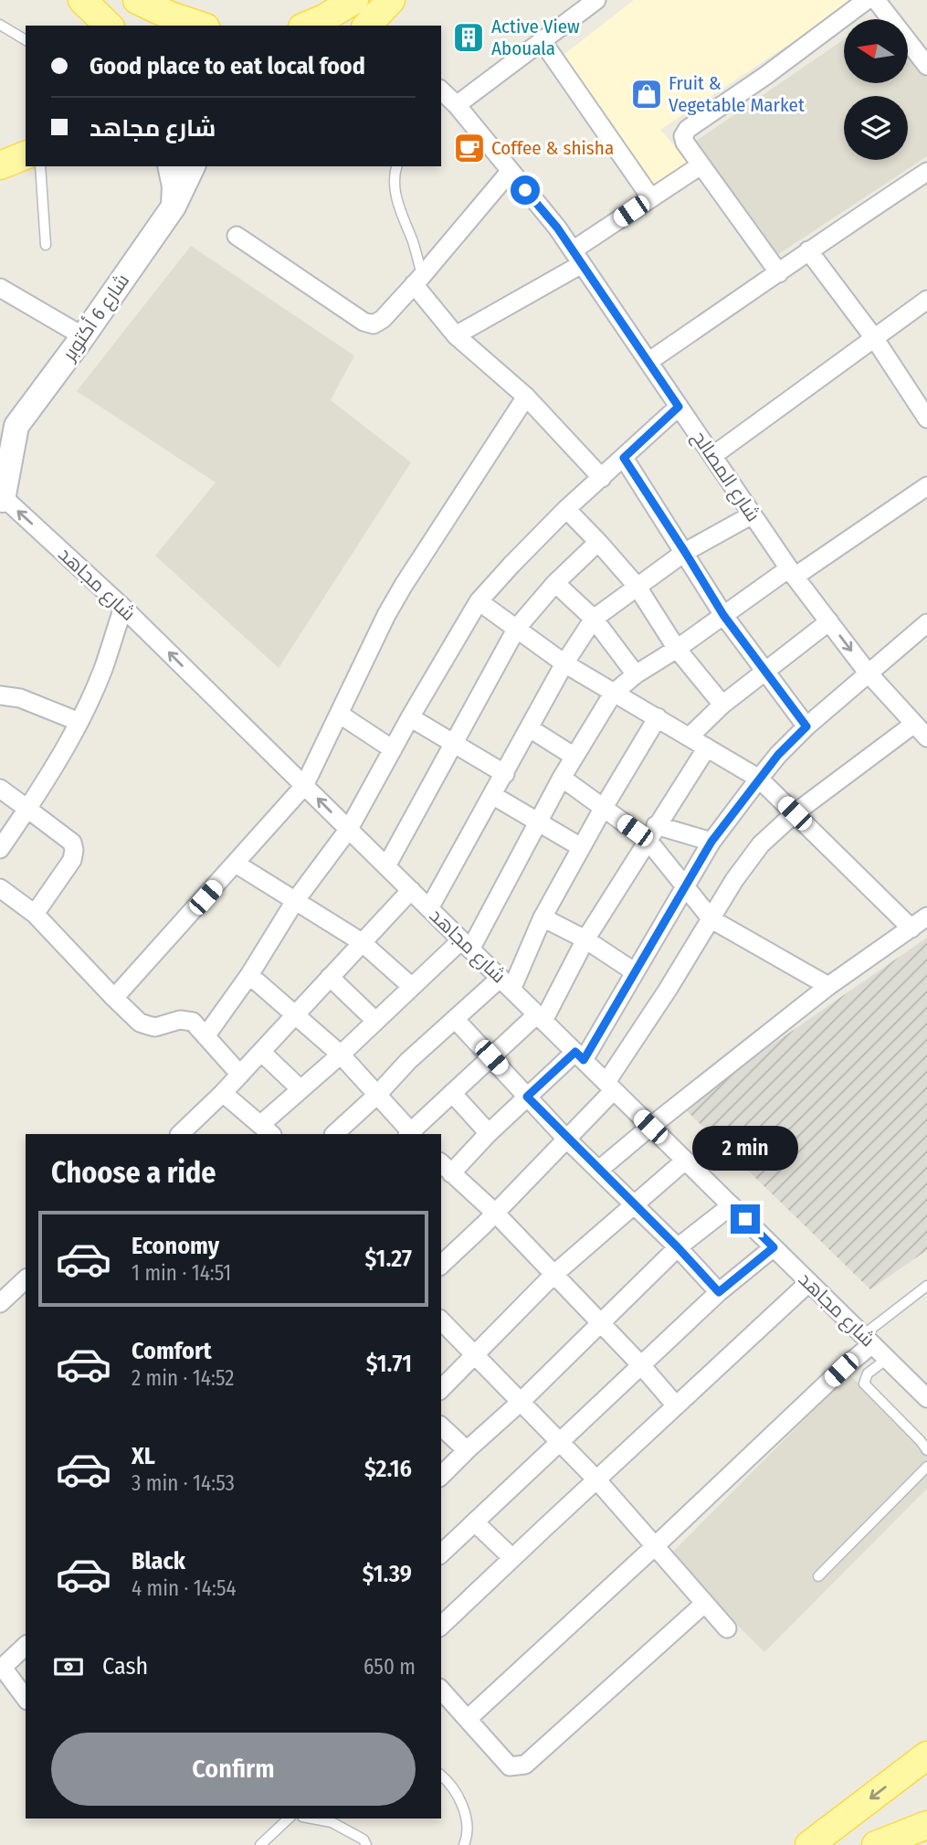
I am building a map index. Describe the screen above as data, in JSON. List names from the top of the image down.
{
  "streets": {
    "street": ["شارع 6 أكتوبر", "شارع المصالح", "شارع مجاهد"]
  },
  "crossings": [
    ["شارع 6 أكتوبر", "شارع مجاهد"]
  ],
  "places": {
    "building": ["Active View Abouala"],
    "shop": ["Fruit & Vegetable Market"],
    "cafe": ["Coffee & shisha"]
  },
  "north": "left",
  "page": {
    "banner": ["Good place to eat local food", "شارع مجاهد"],
    "bubble": "2 min",
    "heading": "Choose a ride",
    "list": [
      {
        "name": "Economy",
        "note": "1 min · 14:51",
        "value": "$1.27"
      },
      {
        "name": "Comfort",
        "note": "2 min · 14:52",
        "value": "$1.71"
      },
      {
        "name": "XL",
        "note": "3 min · 14:53",
        "value": "$2.16"
      },
      {
        "name": "Black",
        "note": "4 min · 14:54",
        "value": "$1.39"
      }
    ],
    "pay": ["Cash", "650 m"],
    "buttons": "Confirm"
  }
}
